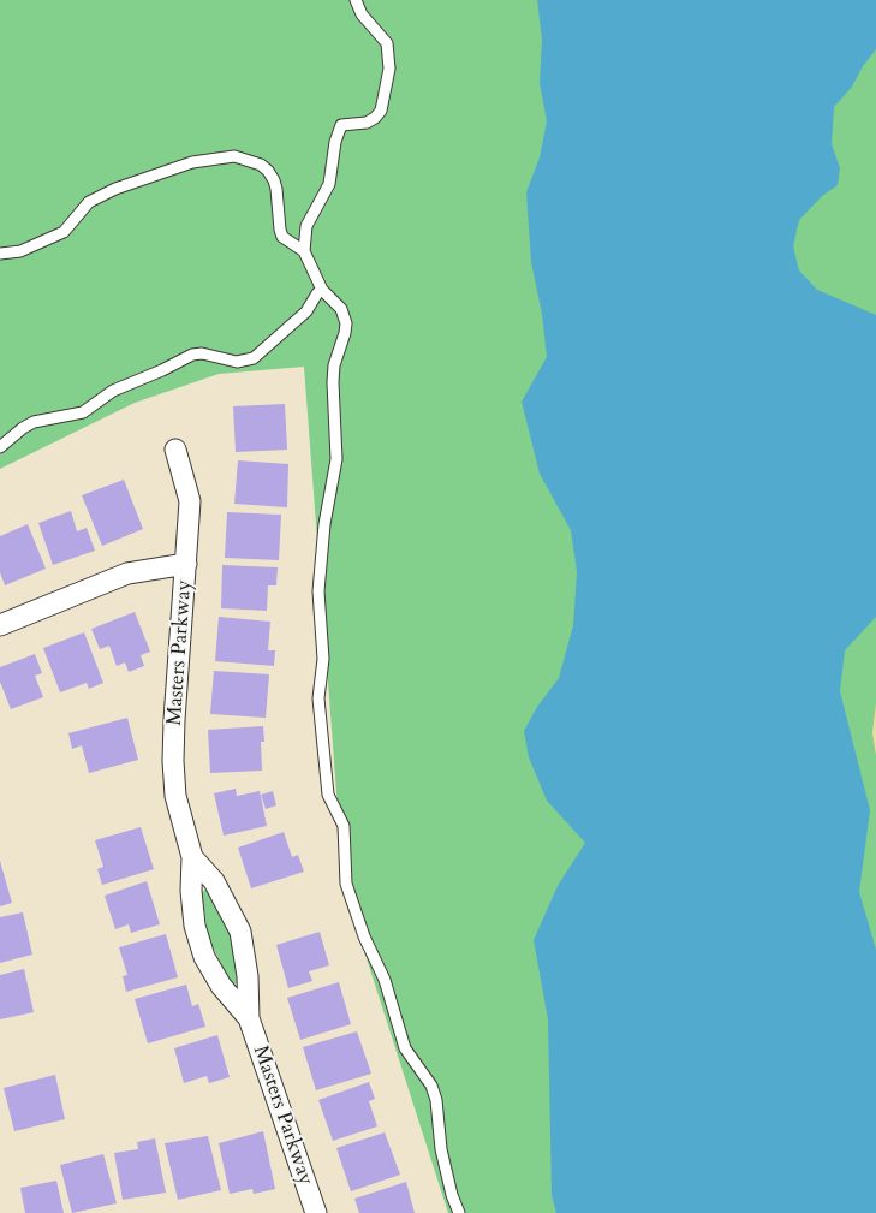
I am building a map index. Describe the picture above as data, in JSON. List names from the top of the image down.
{
  "streets": {
    "street": ["Masters Parkway"]
  }
}
